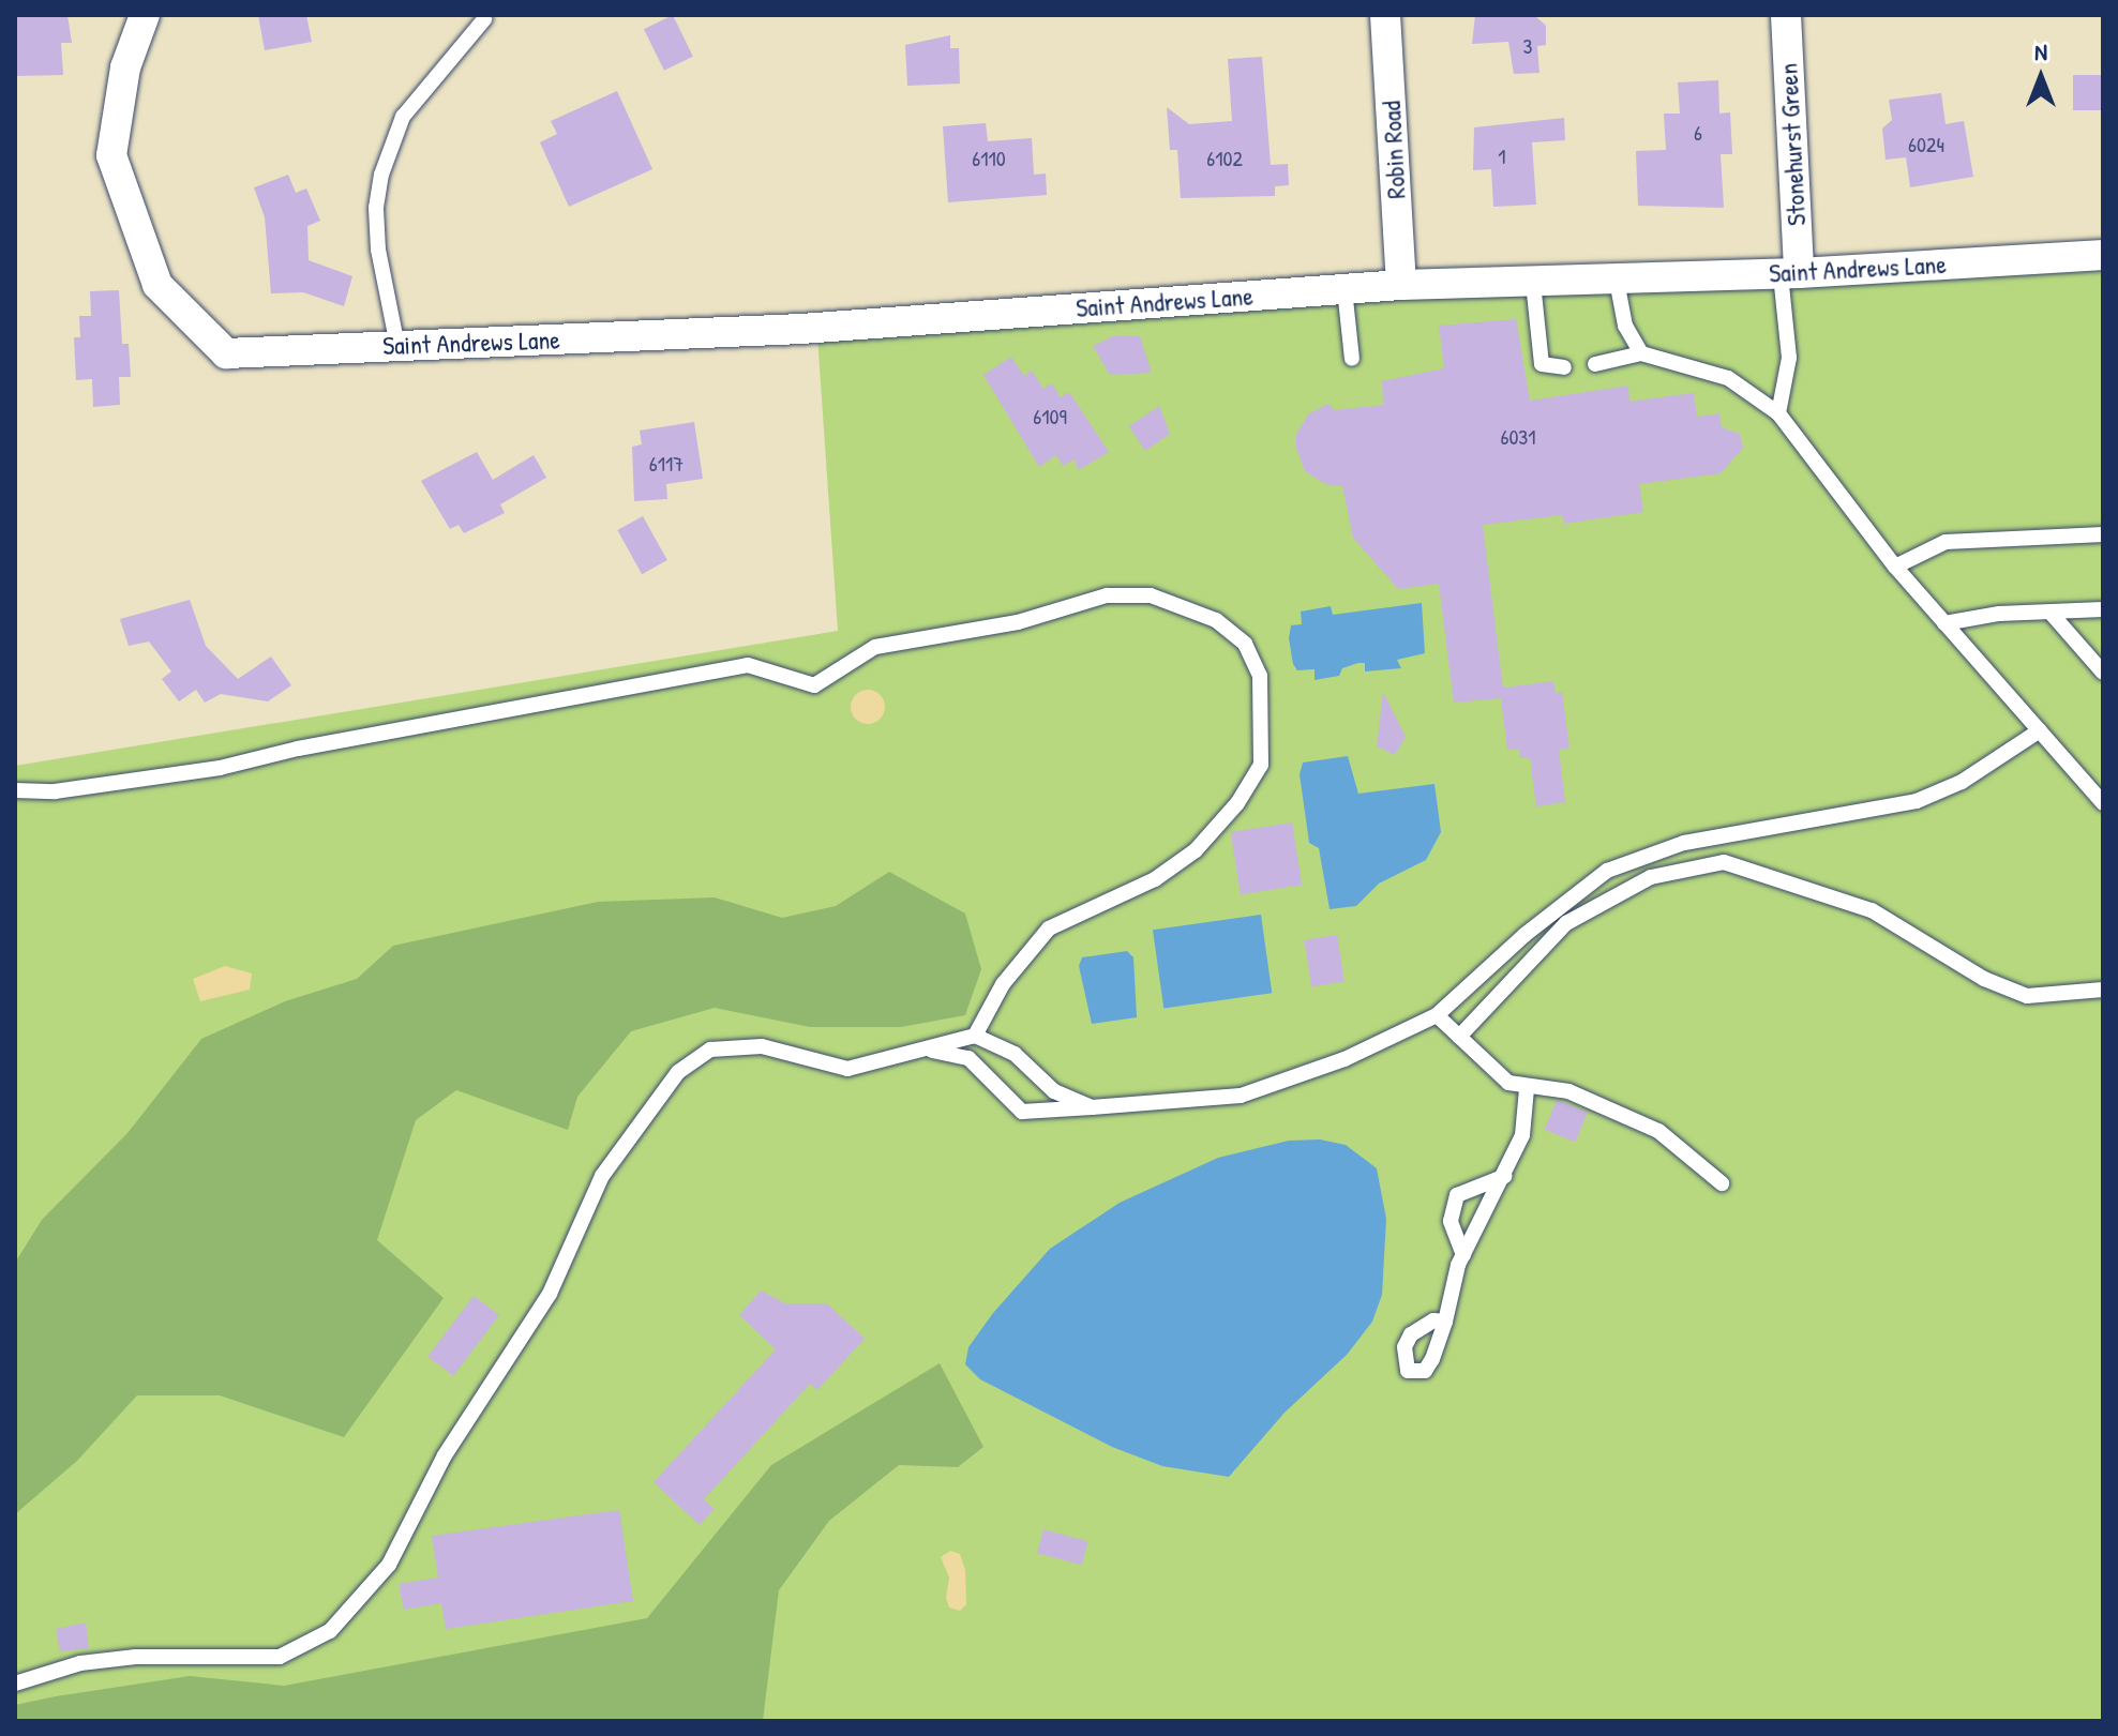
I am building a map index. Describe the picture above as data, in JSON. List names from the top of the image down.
{
  "streets": {
    "street": ["Stonehurst Green", "Robin Road", "Saint Andrews Lane"]
  },
  "crossings": [
    ["Stonehurst Green", "Saint Andrews Lane"],
    ["Robin Road", "Saint Andrews Lane"]
  ],
  "house_numbers": [
    "3",
    "6",
    "6024",
    "1",
    "6110",
    "6102",
    "6109",
    "6031",
    "6117"
  ],
  "north": "top"
}
